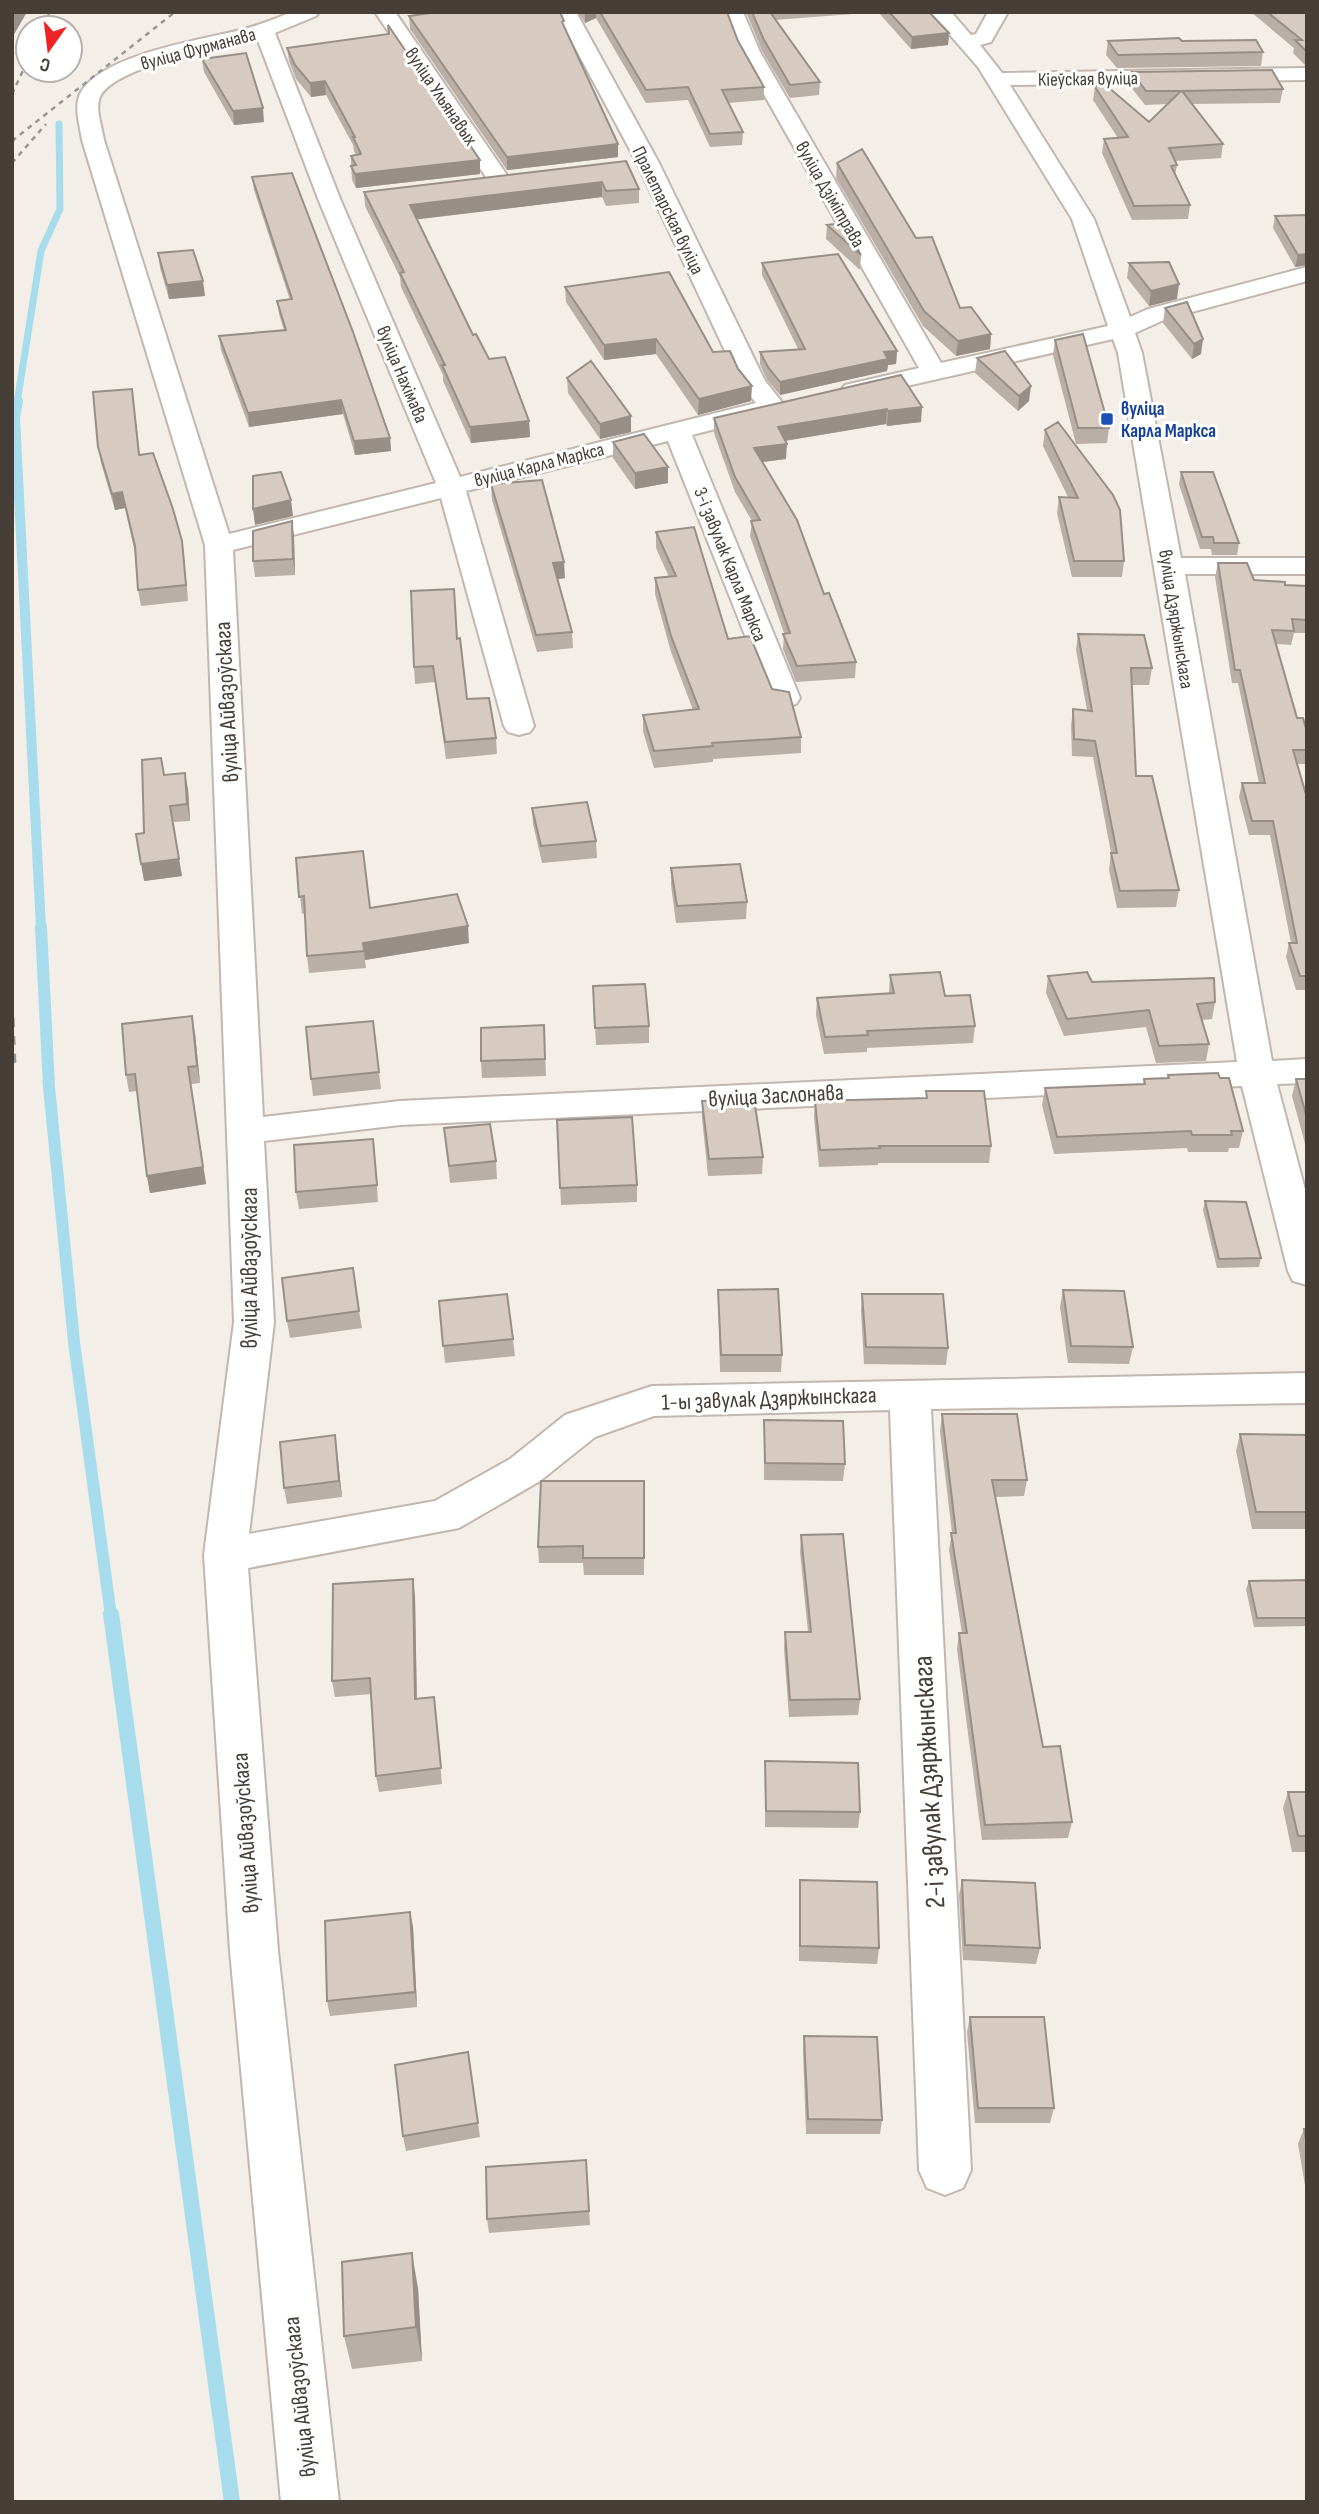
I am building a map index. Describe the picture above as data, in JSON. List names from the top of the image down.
{
  "streets": {
    "street": [
      "вуліца Фурманава",
      "Кіеўская вуліца",
      "вуліца Ульянавых",
      "вуліца Дзімітрава",
      "Пралетарская вуліца",
      "вуліца Нахімава",
      "вуліца Карла Маркса",
      "3-і завулак Карла Маркса",
      "вуліца Дзяржынскага",
      "вуліца Айвазоўскага",
      "вуліца Заслонава",
      "1-ы завулак Дзяржынскага",
      "2-і завулак Дзяржынскага"
    ]
  },
  "crossings": [
    ["вуліца Фурманава", "вуліца Нахімава"],
    ["вуліца Фурманава", "вуліца Айвазоўскага"],
    ["Кіеўская вуліца", "вуліца Дзяржынскага"],
    ["Пралетарская вуліца", "вуліца Карла Маркса"],
    ["вуліца Нахімава", "вуліца Карла Маркса"],
    ["вуліца Карла Маркса", "3-і завулак Карла Маркса"],
    ["вуліца Карла Маркса", "вуліца Айвазоўскага"],
    ["вуліца Дзяржынскага", "вуліца Заслонава"],
    ["вуліца Айвазоўскага", "вуліца Заслонава"],
    ["вуліца Айвазоўскага", "1-ы завулак Дзяржынскага"],
    ["1-ы завулак Дзяржынскага", "2-і завулак Дзяржынскага"]
  ],
  "places": {
    "transit": ["вуліца Карла Маркса"]
  },
  "north": "bottom"
}
